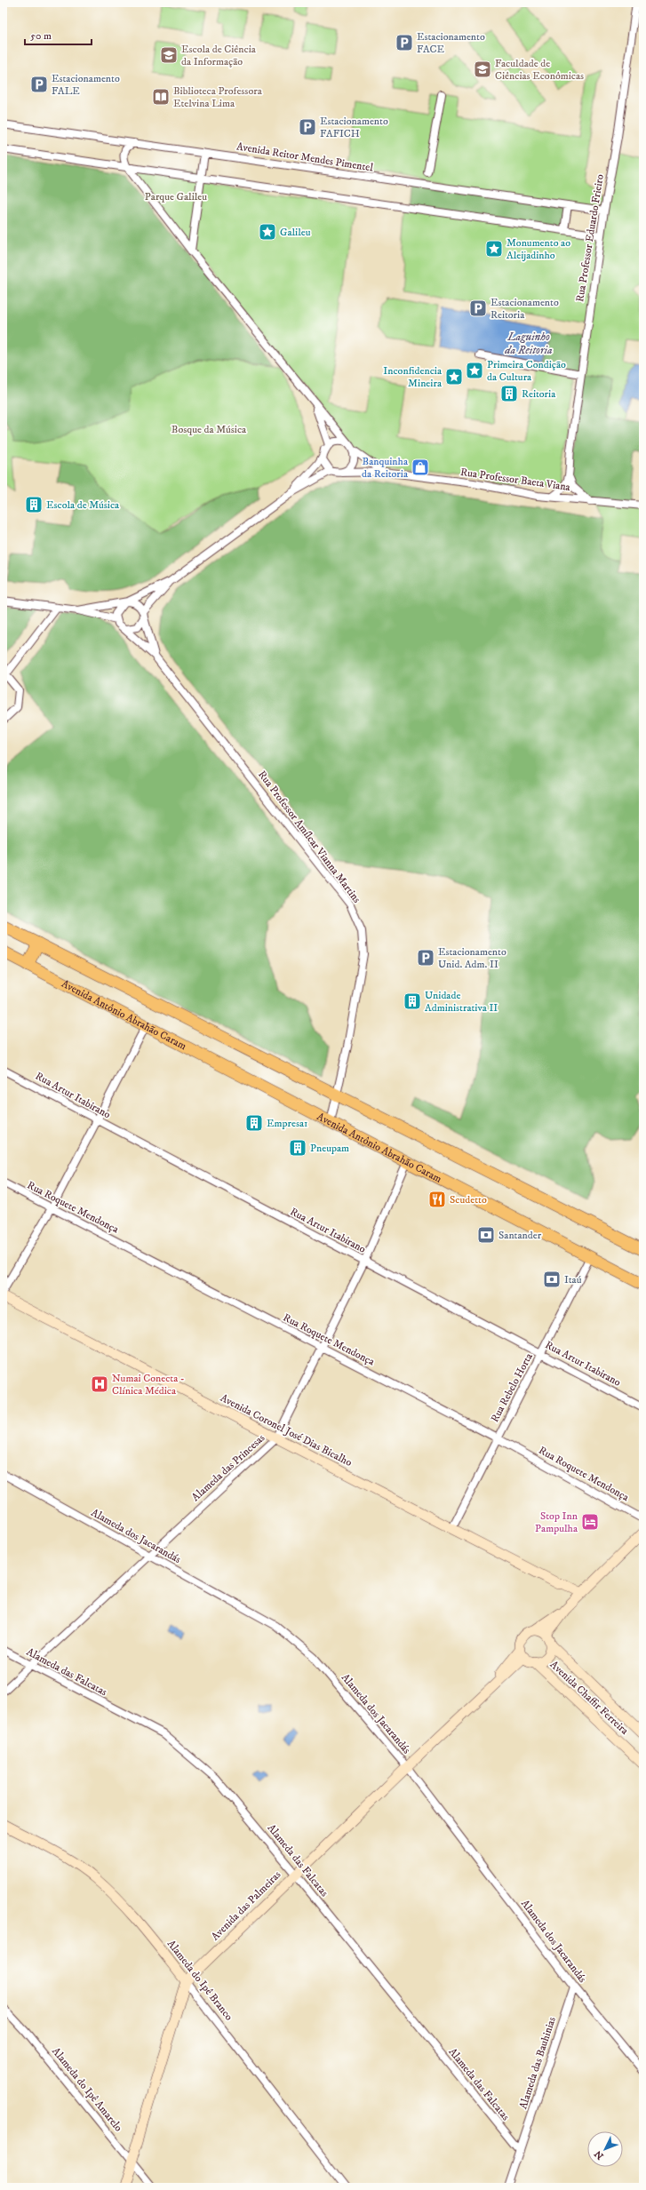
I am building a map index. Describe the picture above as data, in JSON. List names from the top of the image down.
{
  "streets": {
    "main road": ["Avenida Antônio Abrahão Caram"],
    "street": [
      "Avenida Reitor Mendes Pimentel",
      "Rua Professor Eduardo Frieiro",
      "Rua Professor Baeta Viana",
      "Rua Professor Amílcar Vianna Martins",
      "Rua Artur Itabirano",
      "Rua Roquete Mendonça",
      "Rua Rebelo Horta",
      "Avenida Coronel José Dias Bicalho",
      "Alameda das Princesas",
      "Alameda dos Jacarandás",
      "Alameda das Falcatas",
      "Avenida Chaffir Ferreira",
      "Avenida das Palmeiras",
      "Alameda do Ipê Branco",
      "Alameda das Bauhinias",
      "Alameda do Ipê Amarelo"
    ]
  },
  "crossings": [
    ["Avenida Reitor Mendes Pimentel", "Rua Professor Eduardo Frieiro"],
    ["Rua Professor Amílcar Vianna Martins", "Avenida Antônio Abrahão Caram"],
    ["Avenida Antônio Abrahão Caram", "Rua Rebelo Horta"],
    ["Avenida Antônio Abrahão Caram", "Alameda das Princesas"],
    ["Rua Artur Itabirano", "Rua Rebelo Horta"],
    ["Rua Artur Itabirano", "Alameda das Princesas"],
    ["Rua Roquete Mendonça", "Rua Rebelo Horta"],
    ["Rua Roquete Mendonça", "Alameda das Princesas"],
    ["Rua Rebelo Horta", "Avenida Coronel José Dias Bicalho"],
    ["Avenida Coronel José Dias Bicalho", "Alameda das Princesas"],
    ["Alameda das Princesas", "Alameda dos Jacarandás"],
    ["Alameda das Princesas", "Alameda das Falcatas"],
    ["Alameda dos Jacarandás", "Avenida das Palmeiras"],
    ["Alameda dos Jacarandás", "Alameda das Bauhinias"],
    ["Alameda das Falcatas", "Avenida das Palmeiras"],
    ["Alameda das Falcatas", "Alameda das Bauhinias"],
    ["Avenida Chaffir Ferreira", "Avenida das Palmeiras"],
    ["Avenida das Palmeiras", "Alameda do Ipê Branco"],
    ["Avenida das Palmeiras", "Alameda do Ipê Amarelo"]
  ],
  "water": ["Laguinho da Reitoria"],
  "parks": ["Parque Galileu", "Bosque da Música"],
  "places": {
    "parking": [
      "Estacionamento FACE",
      "Estacionamento FALE",
      "Estacionamento FAFICH",
      "Estacionamento Reitoria",
      "Estacionamento Unid. Adm. II"
    ],
    "school or university": ["Escola de Ciência da Informação", "Faculdade de Ciências Econômicas"],
    "library": ["Biblioteca Professora Etelvina Lima"],
    "place": [
      "Galileu",
      "Monumento ao Aleijadinho",
      "Primeira Condição da Cultura",
      "Inconfidencia Mineira"
    ],
    "building": [
      "Reitoria",
      "Escola de Música",
      "Unidade Administrativa II",
      "Empresa1",
      "Pneupam"
    ],
    "shop": ["Banquinha da Reitoria"],
    "restaurant": ["Scudetto"],
    "bank": ["Santander", "Itaú"],
    "hospital": ["Numai Conecta - Clínica Médica"],
    "hotel": ["Stop Inn Pampulha"]
  },
  "scale_bar": "50 m",
  "north": "bottom left"
}
